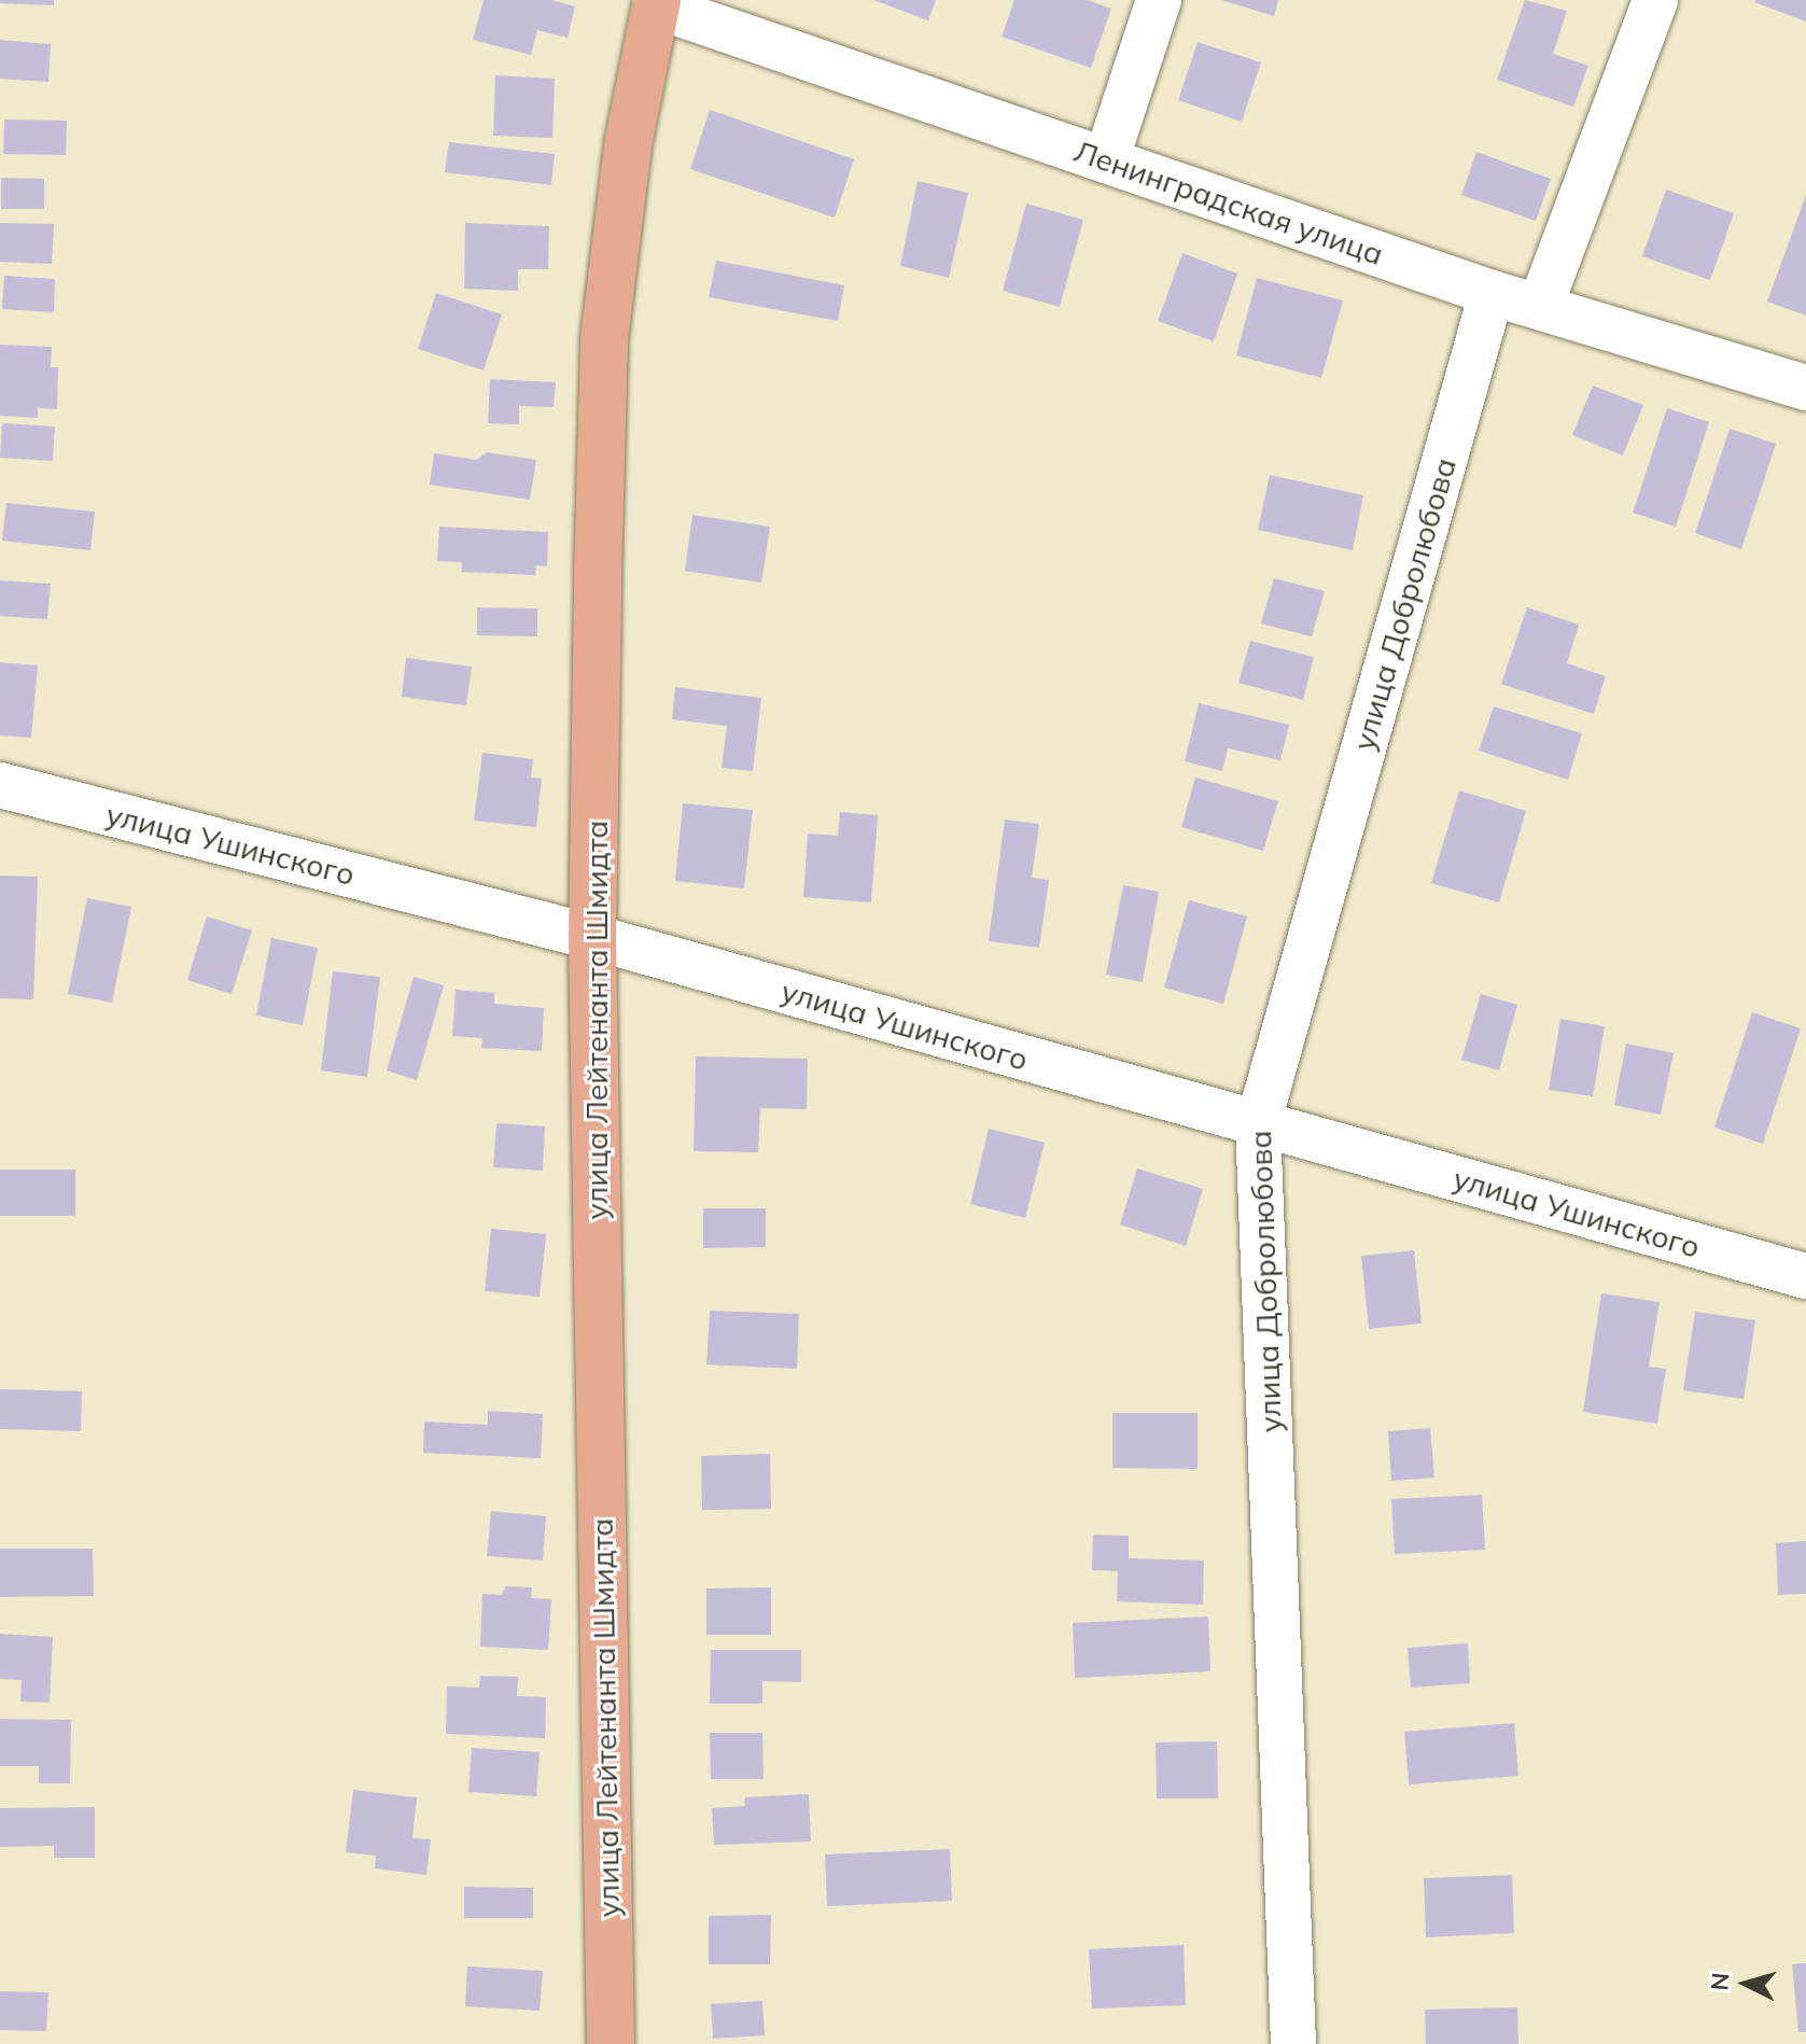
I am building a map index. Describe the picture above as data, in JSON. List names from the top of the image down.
{
  "streets": {
    "main road": ["улица Лейтенанта Шмидта"],
    "street": ["Ленинградская улица", "улица Добролюбова", "улица Ушинского"]
  },
  "crossings": [
    ["Ленинградская улица", "улица Добролюбова"],
    ["Ленинградская улица", "улица Лейтенанта Шмидта"],
    ["улица Добролюбова", "улица Ушинского"],
    ["улица Ушинского", "улица Лейтенанта Шмидта"]
  ],
  "north": "left"
}
